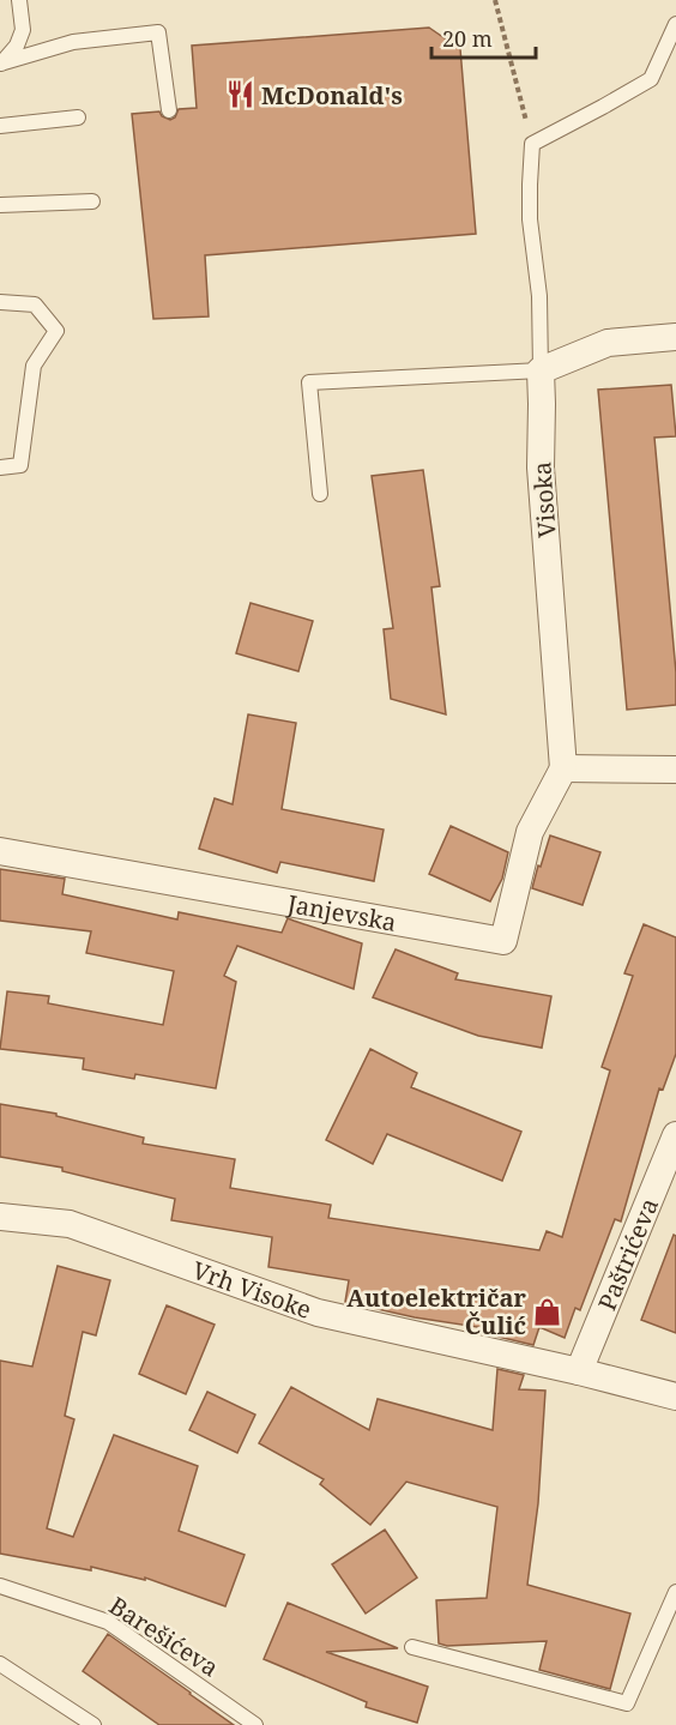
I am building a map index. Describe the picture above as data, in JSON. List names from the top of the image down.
{
  "streets": {
    "street": [
      "Visoka",
      "Janjevska",
      "Paštrićeva",
      "Vrh Visoke"
    ],
    "lane": ["Barešićeva"]
  },
  "crossings": [
    ["Visoka", "Janjevska"],
    ["Paštrićeva", "Vrh Visoke"]
  ],
  "places": {
    "restaurant": ["McDonald's"],
    "shop": ["Autoelektričar Čulić"]
  },
  "scale_bar": "20 m"
}
